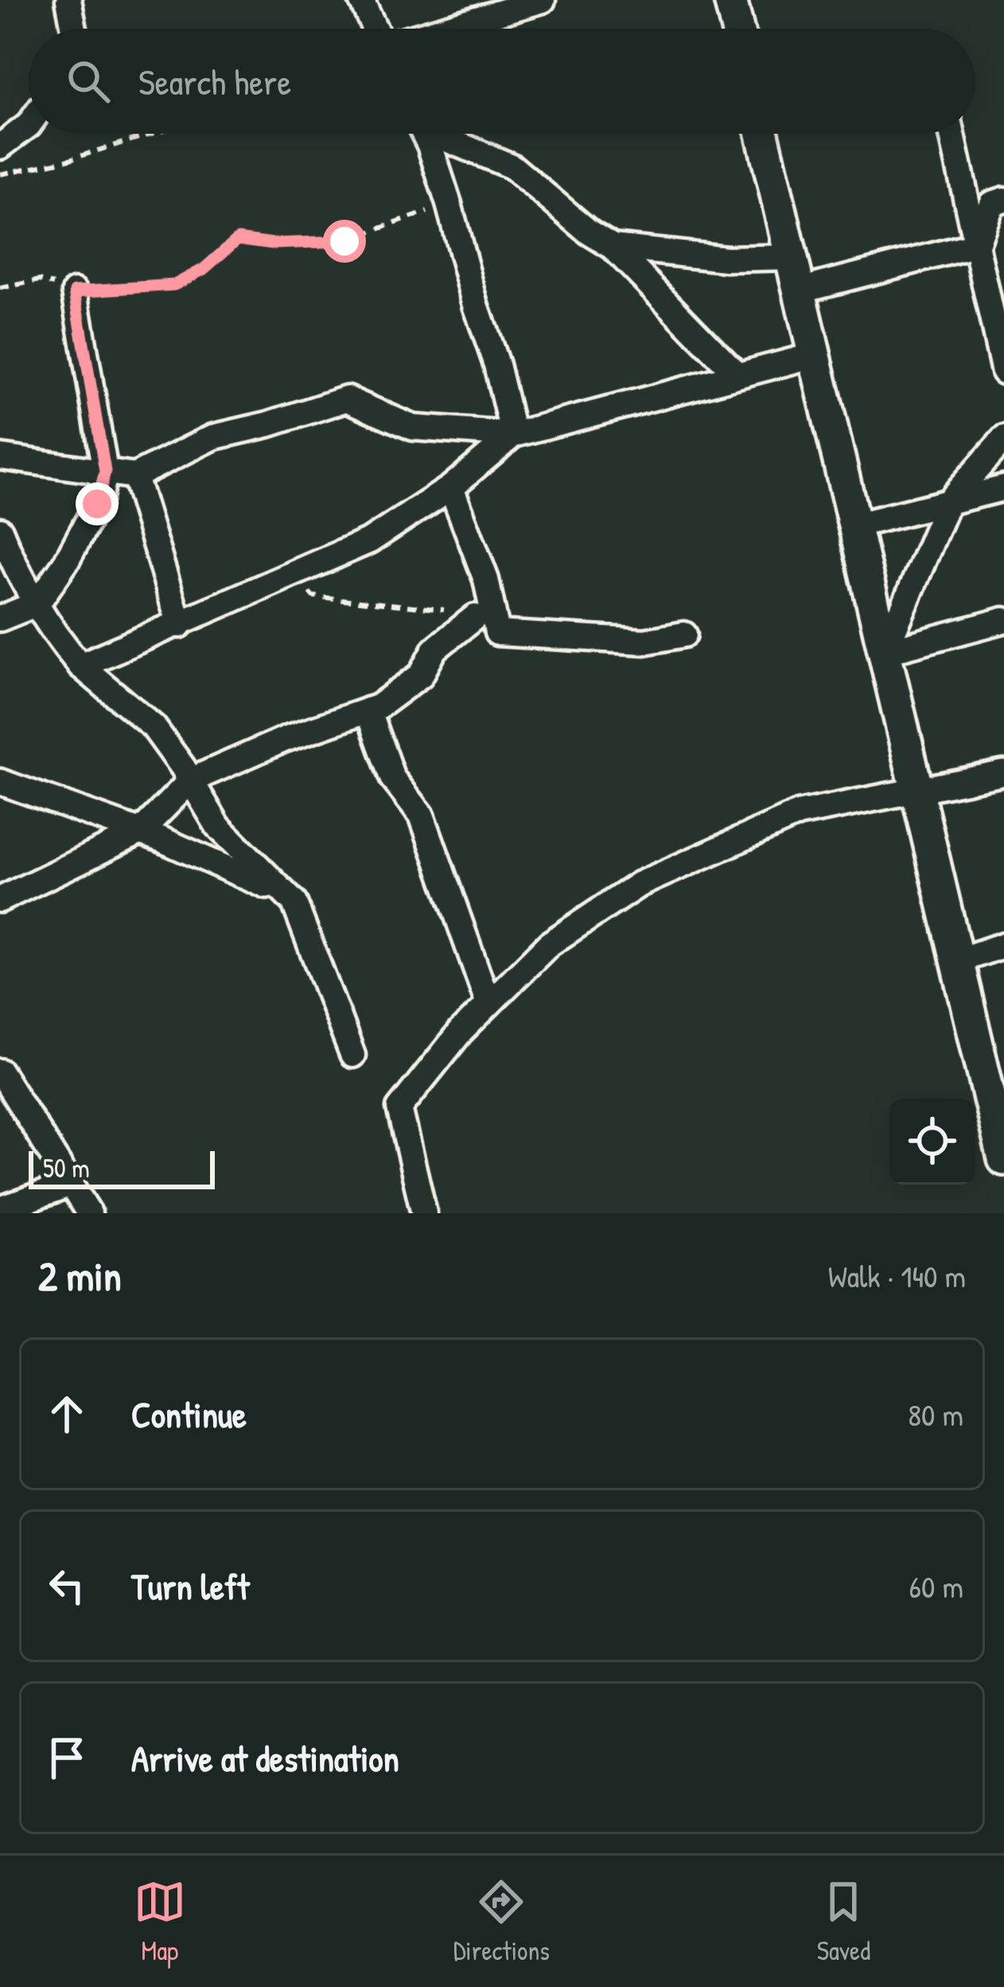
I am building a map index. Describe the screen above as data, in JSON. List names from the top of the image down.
{
  "scale_bar": "50 m",
  "page": {
    "search": "Search here",
    "scale": "50 m",
    "heading": ["2 min", "Walk · 140 m"],
    "list": [
      ["Continue", "80 m"],
      ["Turn left", "60 m"],
      "Arrive at destination"
    ],
    "nav": ["Map", "Directions", "Saved"]
  }
}
